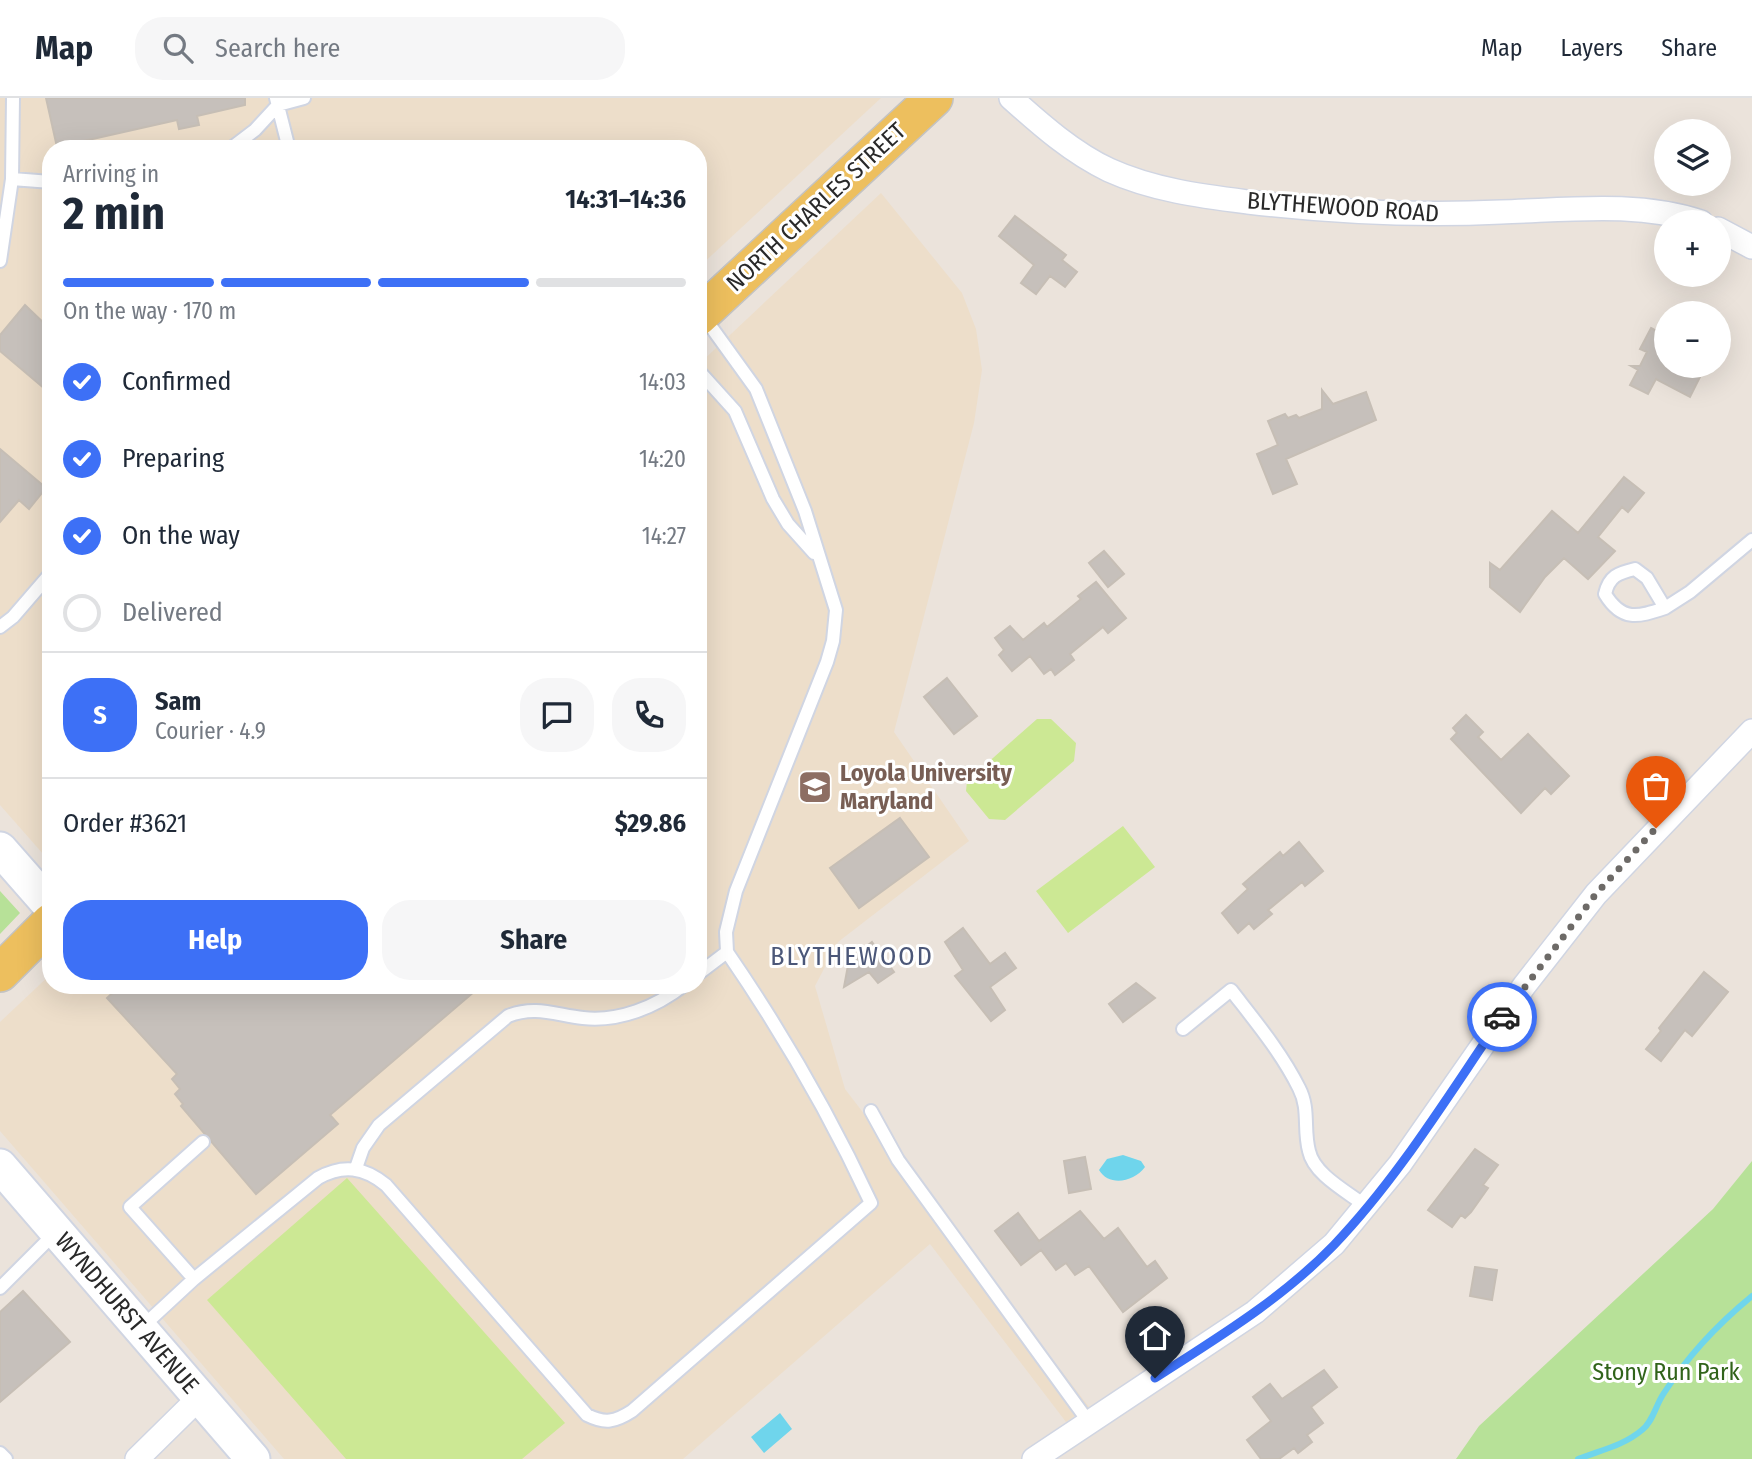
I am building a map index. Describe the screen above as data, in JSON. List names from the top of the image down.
{
  "streets": {
    "main road": ["NORTH CHARLES STREET"],
    "street": ["BLYTHEWOOD ROAD", "WYNDHURST AVENUE"]
  },
  "districts": ["BLYTHEWOOD"],
  "parks": ["Stony Run Park"],
  "places": {
    "school or university": ["Loyola University Maryland"]
  },
  "page": {
    "header": "Map",
    "search": "Search here",
    "nav": ["Map", "Layers", "Share"],
    "map_buttons": ["+", "−"],
    "heading": ["2 min", "Arriving in", "14:31–14:36"],
    "panel": [
      "Sam",
      "Courier · 4.9",
      "Order #3621",
      "$29.86"
    ],
    "bar": "On the way · 170 m",
    "list": [
      ["Confirmed", "14:03"],
      ["Preparing", "14:20"],
      ["On the way", "14:27"],
      "Delivered"
    ],
    "round": "S",
    "buttons": ["Help", "Share"]
  }
}
